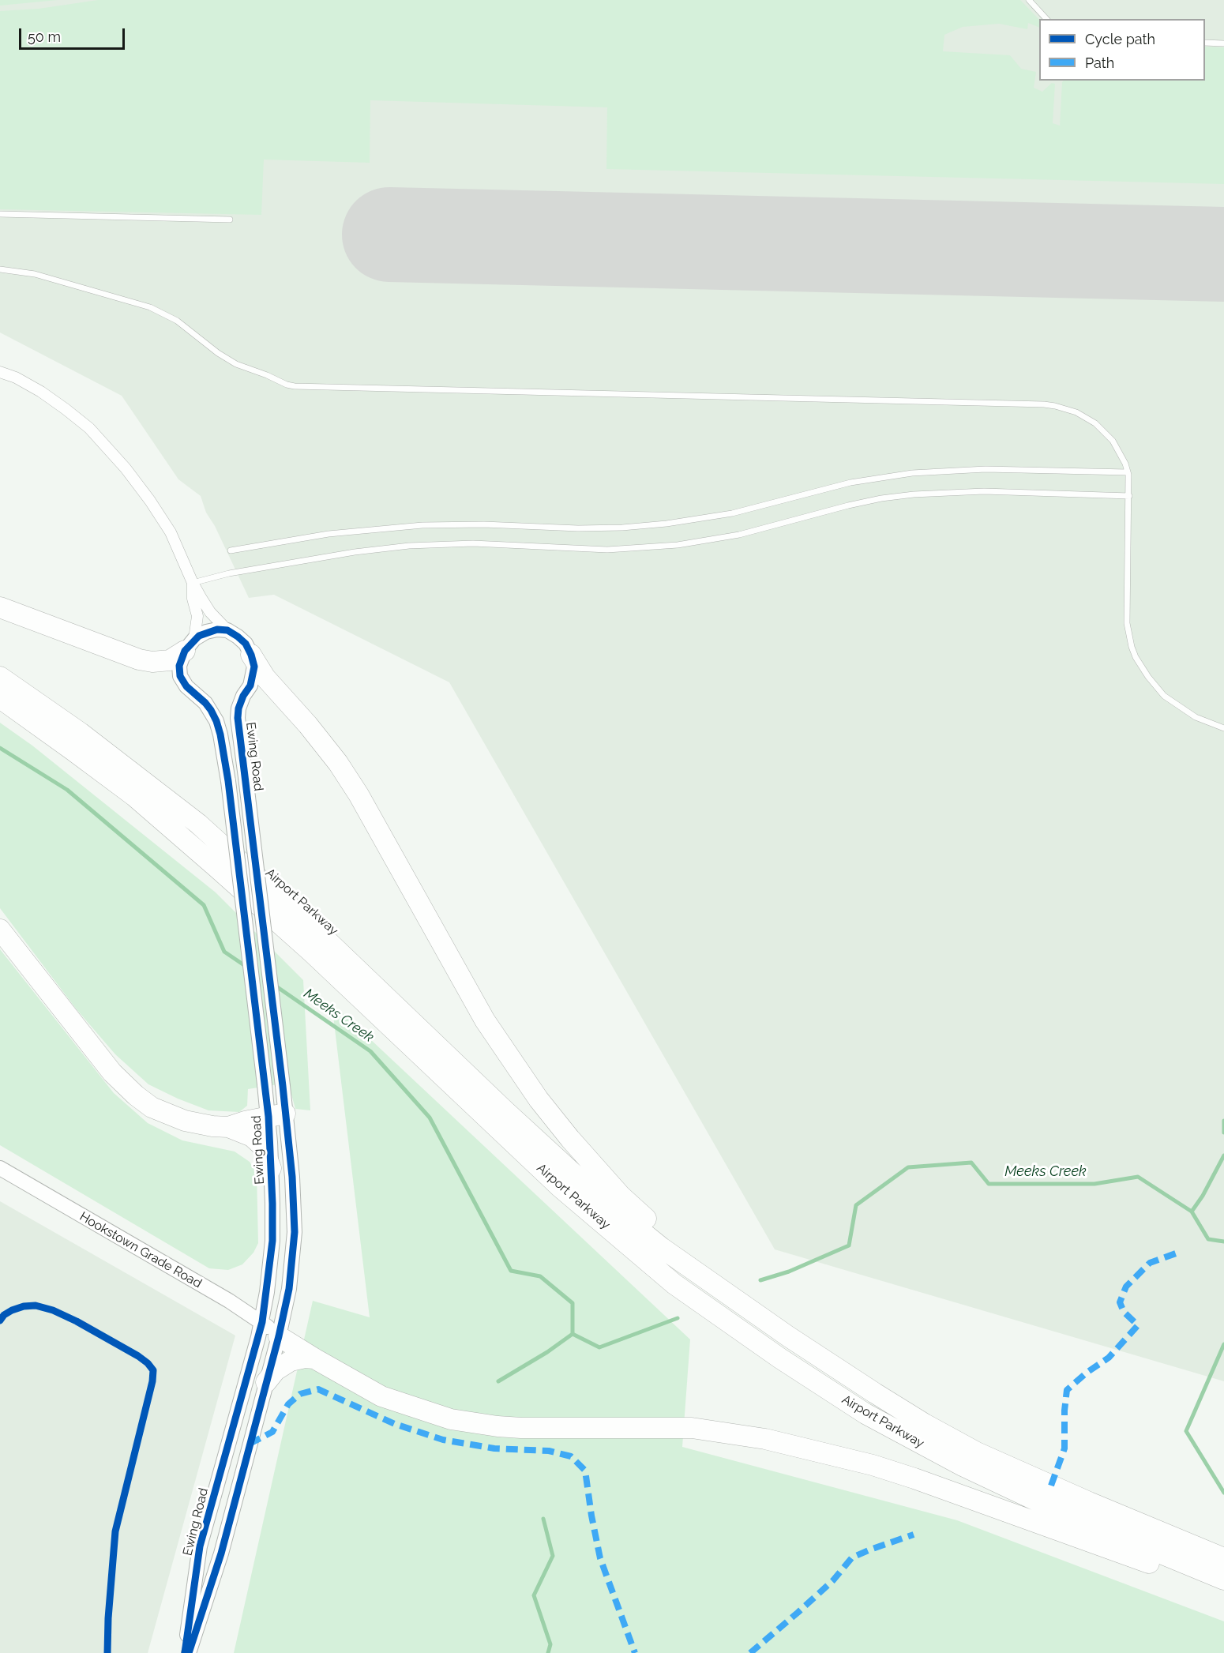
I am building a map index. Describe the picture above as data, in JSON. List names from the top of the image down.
{
  "streets": {
    "highway": ["Airport Parkway"],
    "street": ["Ewing Road", "Hookstown Grade Road"]
  },
  "crossings": [
    ["Ewing Road", "Hookstown Grade Road"]
  ],
  "water": ["Meeks Creek"],
  "legend": ["Cycle path", "Path"],
  "scale_bar": "50 m"
}
